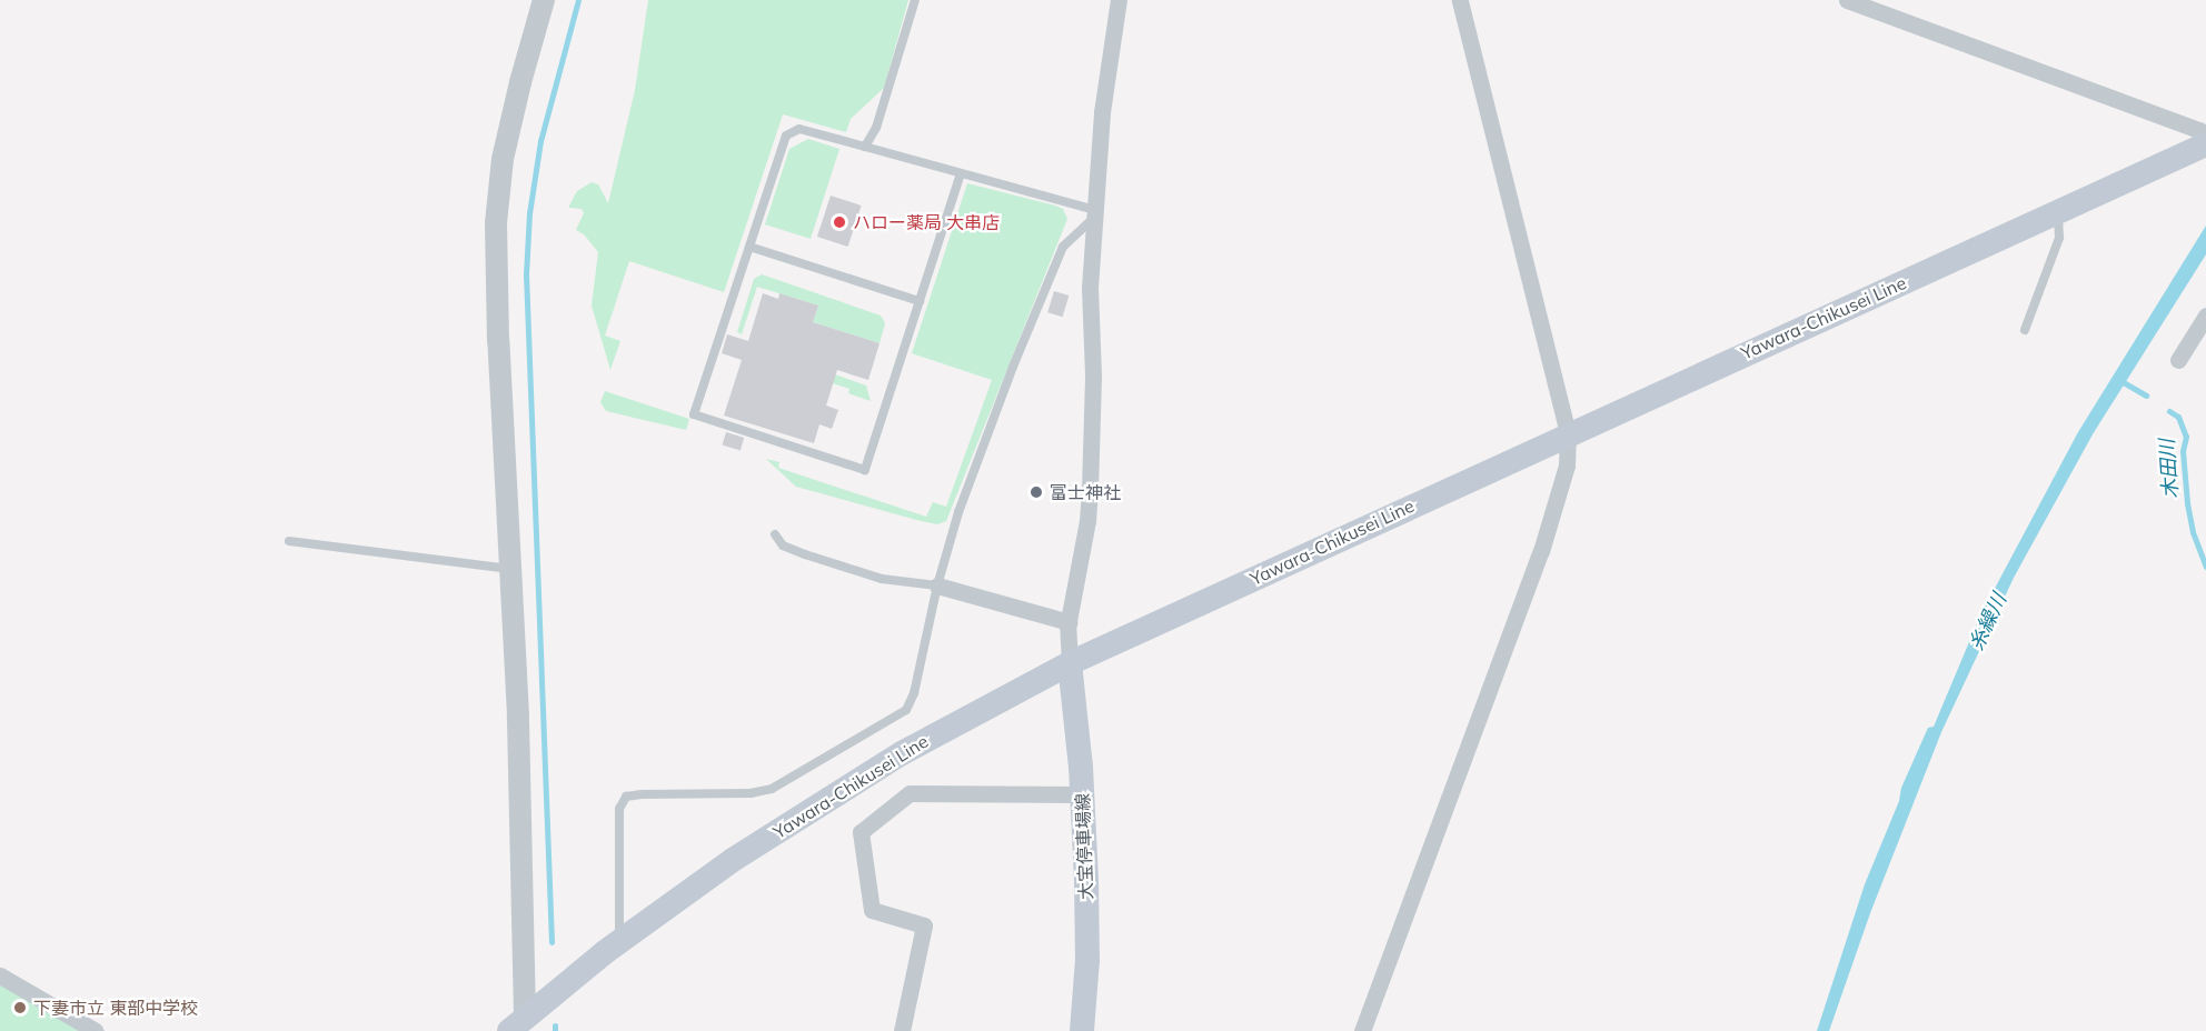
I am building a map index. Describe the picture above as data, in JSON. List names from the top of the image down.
{
  "streets": {
    "main road": ["Yawara-Chikusei Line", "大宝停車場線"]
  },
  "crossings": [
    ["Yawara-Chikusei Line", "大宝停車場線"]
  ],
  "water": ["木田川", "糸繰川"],
  "places": ["ハロー薬局 大串店", "富士神社", "下妻市立 東部中学校"]
}
